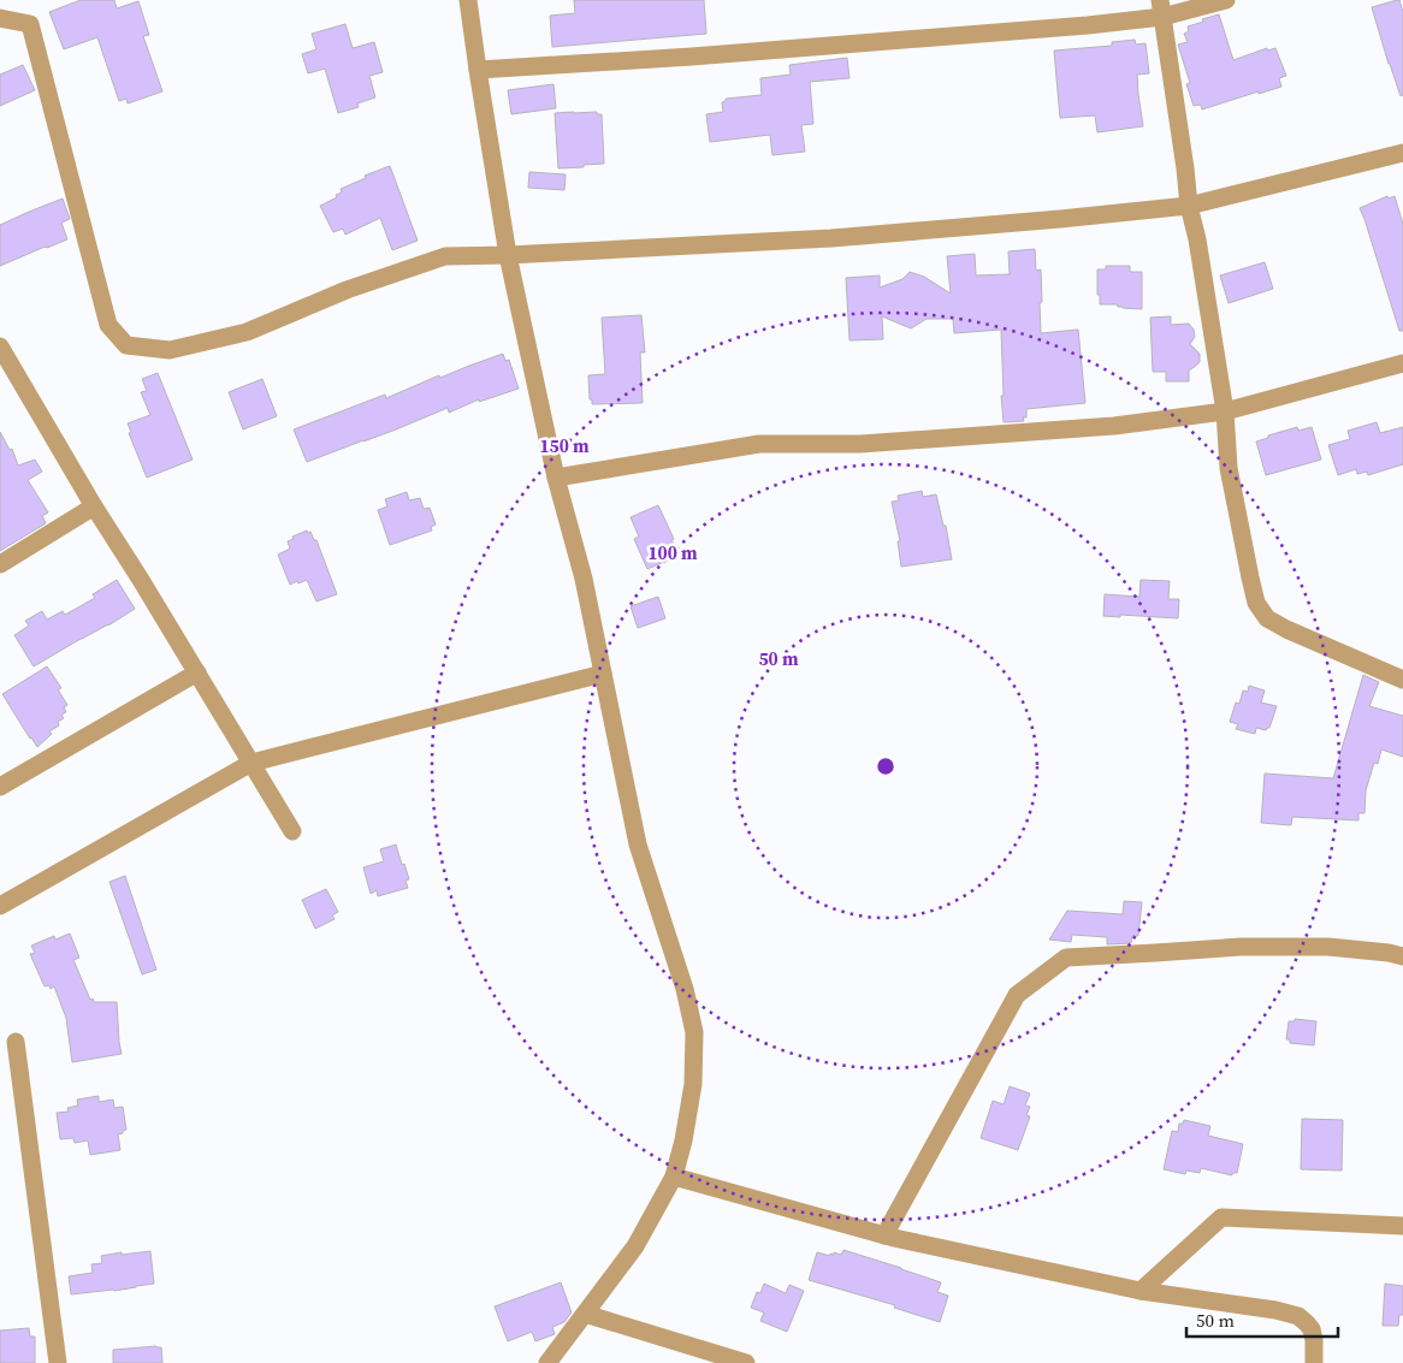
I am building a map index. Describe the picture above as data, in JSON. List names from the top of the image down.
{
  "scale_bar": "50 m",
  "rings": ["150 m", "100 m", "50 m"]
}
